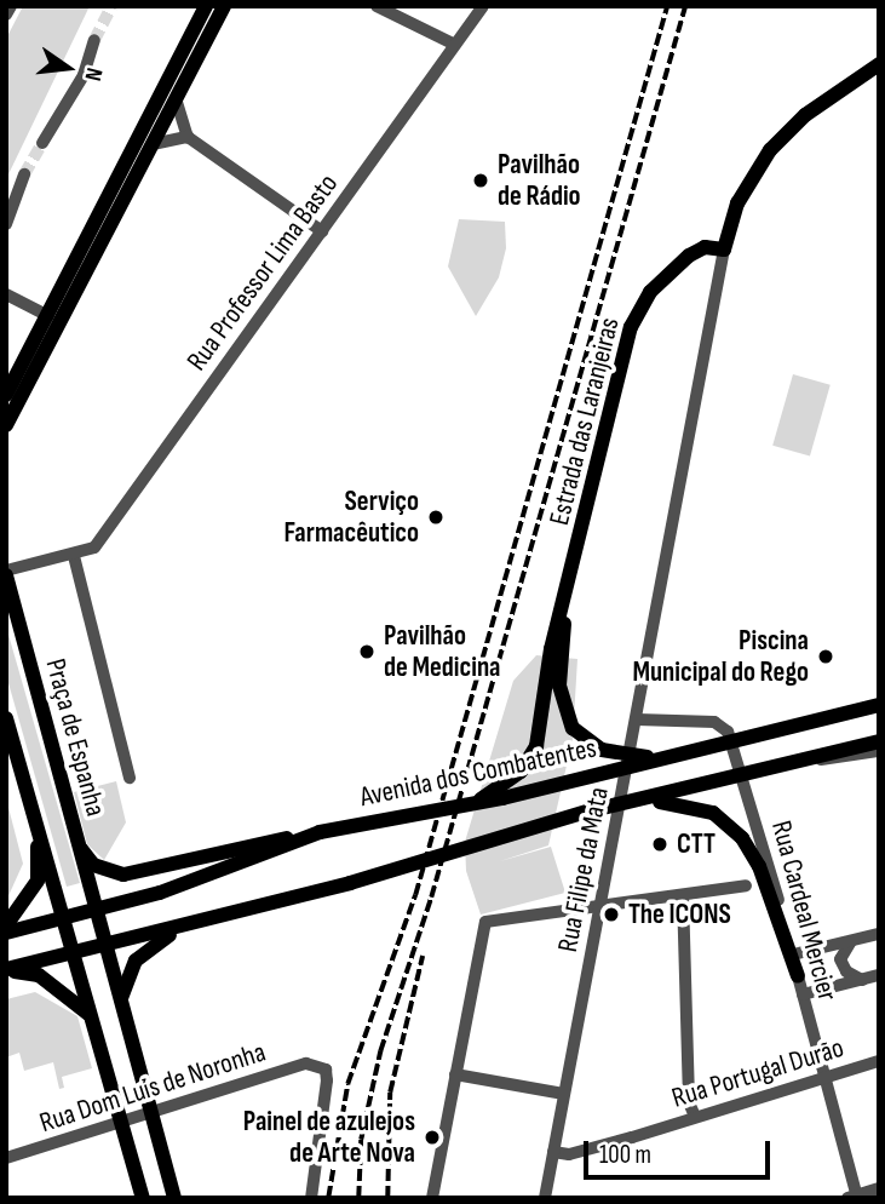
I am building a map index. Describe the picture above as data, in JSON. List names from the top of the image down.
{
  "streets": {
    "main road": ["Estrada das Laranjeiras", "Praça de Espanha", "Avenida dos Combatentes"],
    "street": [
      "Rua Professor Lima Basto",
      "Rua Filipe da Mata",
      "Rua Cardeal Mercier",
      "Rua Portugal Durão",
      "Rua Dom Luís de Noronha"
    ]
  },
  "crossings": [
    ["Rua Professor Lima Basto", "Praça de Espanha"],
    ["Estrada das Laranjeiras", "Rua Filipe da Mata"],
    ["Praça de Espanha", "Avenida dos Combatentes"],
    ["Praça de Espanha", "Rua Dom Luís de Noronha"],
    ["Rua Filipe da Mata", "Rua Cardeal Mercier"],
    ["Rua Filipe da Mata", "Rua Portugal Durão"],
    ["Rua Cardeal Mercier", "Rua Portugal Durão"]
  ],
  "places": [
    "Pavilhão de Rádio",
    "Serviço Farmacêutico",
    "Pavilhão de Medicina",
    "Piscina Municipal do Rego",
    "CTT",
    "The ICONS",
    "Painel de azulejos de Arte Nova"
  ],
  "scale_bar": "100 m",
  "north": "right"
}
